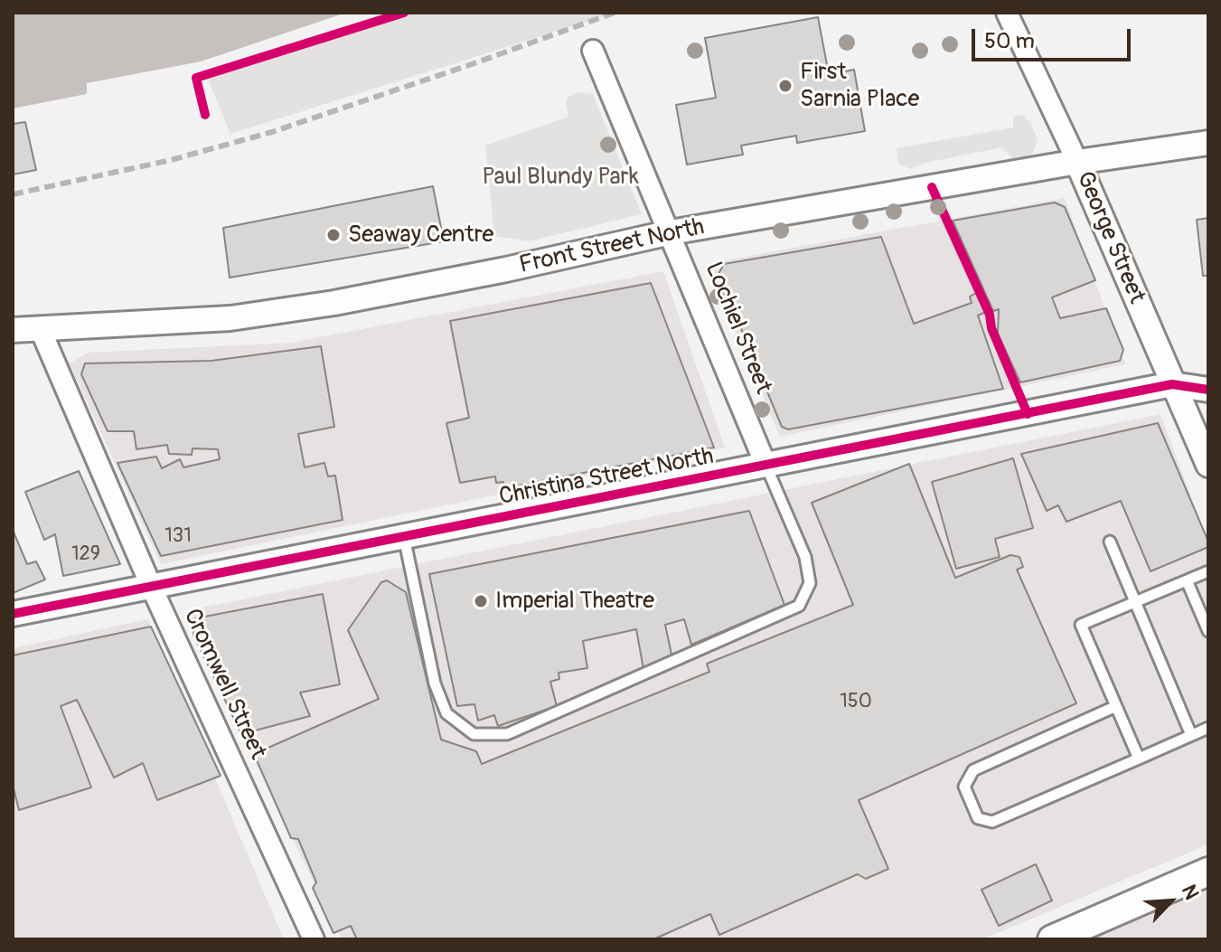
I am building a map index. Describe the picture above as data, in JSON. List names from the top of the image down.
{
  "streets": {
    "street": [
      "George Street",
      "Front Street North",
      "Lochiel Street",
      "Christina Street North",
      "Cromwell Street"
    ]
  },
  "crossings": [
    ["George Street", "Front Street North"],
    ["George Street", "Christina Street North"],
    ["Front Street North", "Lochiel Street"],
    ["Front Street North", "Cromwell Street"],
    ["Lochiel Street", "Christina Street North"],
    ["Christina Street North", "Cromwell Street"]
  ],
  "parks": ["Paul Blundy Park"],
  "places": ["First Sarnia Place", "Seaway Centre", "Imperial Theatre"],
  "house_numbers": ["131", "129", "150"],
  "scale_bar": "50 m",
  "north": "top right"
}
